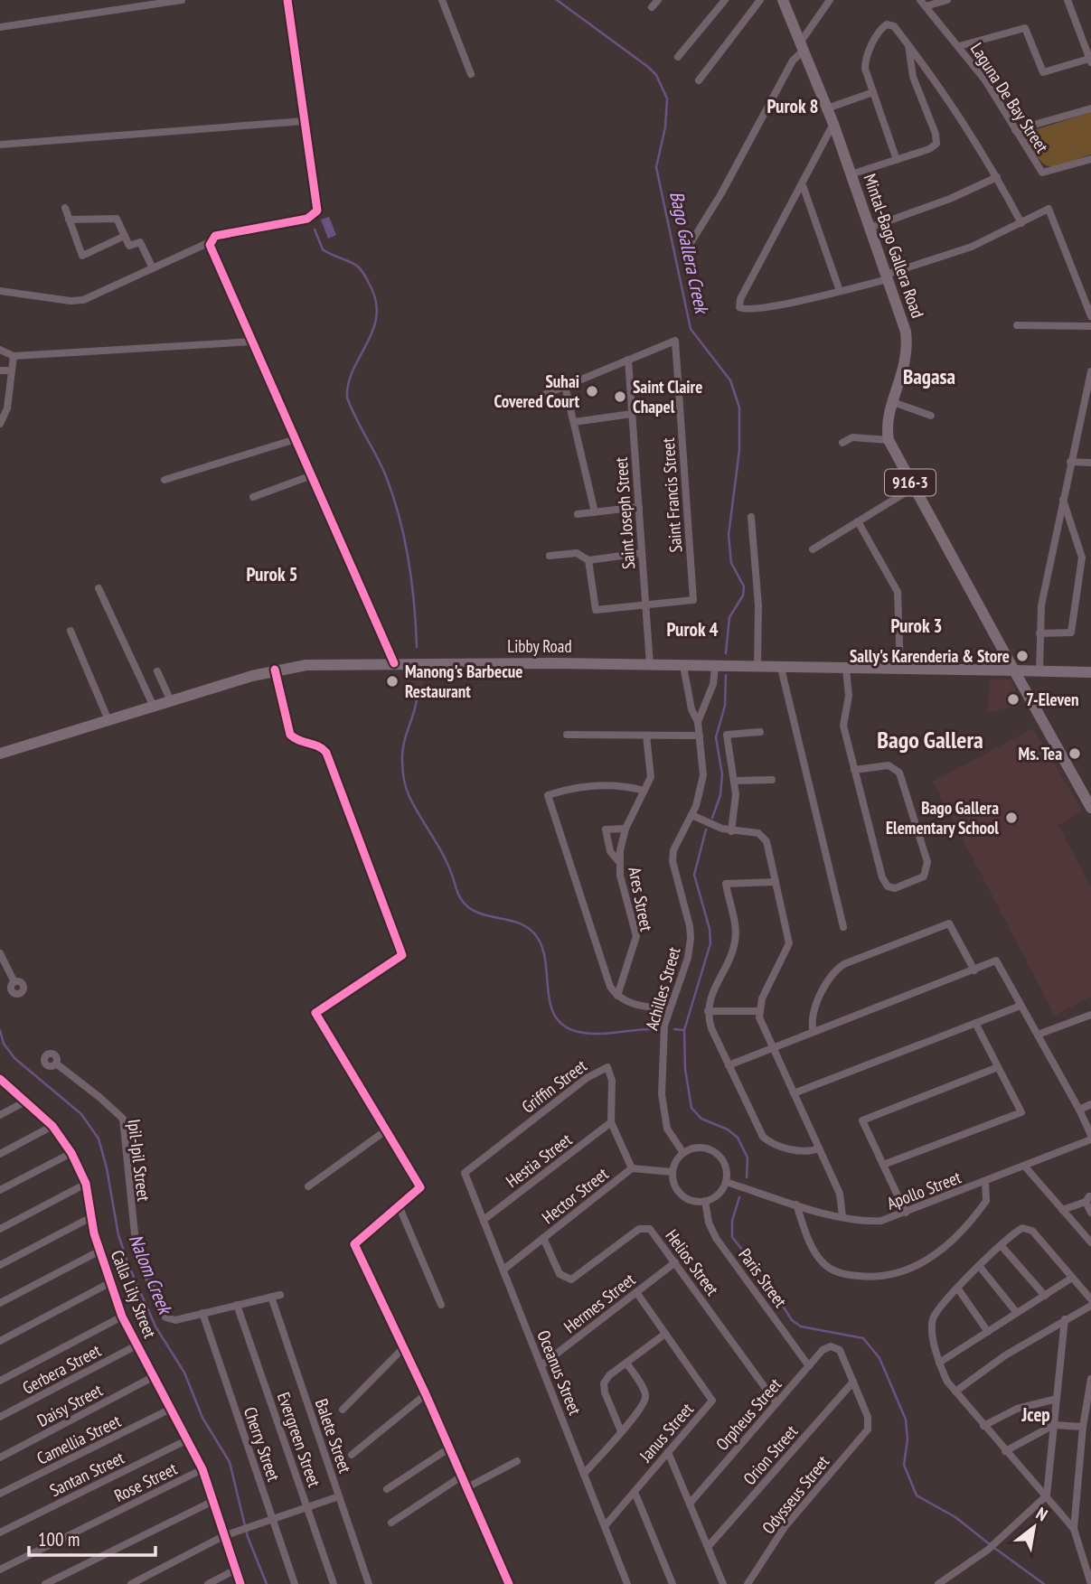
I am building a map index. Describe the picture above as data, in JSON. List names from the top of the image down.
{
  "streets": {
    "main road": ["Mintal-Bago Gallera Road", "916-3", "Libby Road"],
    "street": [
      "Laguna De Bay Street",
      "Saint Francis Street",
      "Saint Joseph Street",
      "Ares Street",
      "Achilles Street",
      "Griffin Street",
      "Ipil-Ipil Street",
      "Hestia Street",
      "Apollo Street",
      "Hector Street",
      "Helios Street",
      "Paris Street",
      "Calla Lily Street",
      "Hermes Street",
      "Gerbera Street",
      "Oceanus Street",
      "Daisy Street",
      "Orpheus Street",
      "Janus Street",
      "Balete Street",
      "Camellia Street",
      "Evergreen Street",
      "Cherry Street",
      "Orion Street",
      "Santan Street",
      "Rose Street",
      "Odysseus Street"
    ]
  },
  "crossings": [
    ["Mintal-Bago Gallera Road", "916-3"],
    ["916-3", "Libby Road"],
    ["Saint Francis Street", "Saint Joseph Street"],
    ["Saint Joseph Street", "Libby Road"],
    ["Libby Road", "Achilles Street"],
    ["Achilles Street", "Apollo Street"],
    ["Achilles Street", "Hector Street"],
    ["Achilles Street", "Paris Street"],
    ["Griffin Street", "Hestia Street"],
    ["Griffin Street", "Hector Street"],
    ["Griffin Street", "Oceanus Street"],
    ["Ipil-Ipil Street", "Balete Street"],
    ["Ipil-Ipil Street", "Evergreen Street"],
    ["Ipil-Ipil Street", "Cherry Street"],
    ["Hestia Street", "Oceanus Street"],
    ["Apollo Street", "Hector Street"],
    ["Apollo Street", "Paris Street"],
    ["Hector Street", "Helios Street"],
    ["Hector Street", "Paris Street"],
    ["Hector Street", "Oceanus Street"],
    ["Helios Street", "Hermes Street"],
    ["Helios Street", "Orpheus Street"],
    ["Paris Street", "Orpheus Street"],
    ["Calla Lily Street", "Gerbera Street"],
    ["Calla Lily Street", "Daisy Street"],
    ["Calla Lily Street", "Camellia Street"],
    ["Calla Lily Street", "Santan Street"],
    ["Calla Lily Street", "Rose Street"],
    ["Hermes Street", "Oceanus Street"],
    ["Hermes Street", "Janus Street"],
    ["Oceanus Street", "Janus Street"],
    ["Orpheus Street", "Orion Street"],
    ["Orpheus Street", "Odysseus Street"],
    ["Orion Street", "Odysseus Street"]
  ],
  "districts": [
    "Purok 8",
    "Bagasa",
    "Purok 5",
    "Purok 3",
    "Purok 4",
    "Bago Gallera",
    "Jcep"
  ],
  "water": ["Bago Gallera Creek", "Nalom Creek"],
  "places": [
    "Suhai Covered Court",
    "Saint Claire Chapel",
    "Sally's Karenderia & Store",
    "Manong's Barbecue Restaurant",
    "7-Eleven",
    "Ms. Tea",
    "Bago Gallera Elementary School"
  ],
  "scale_bar": "100 m",
  "north": "top right"
}
